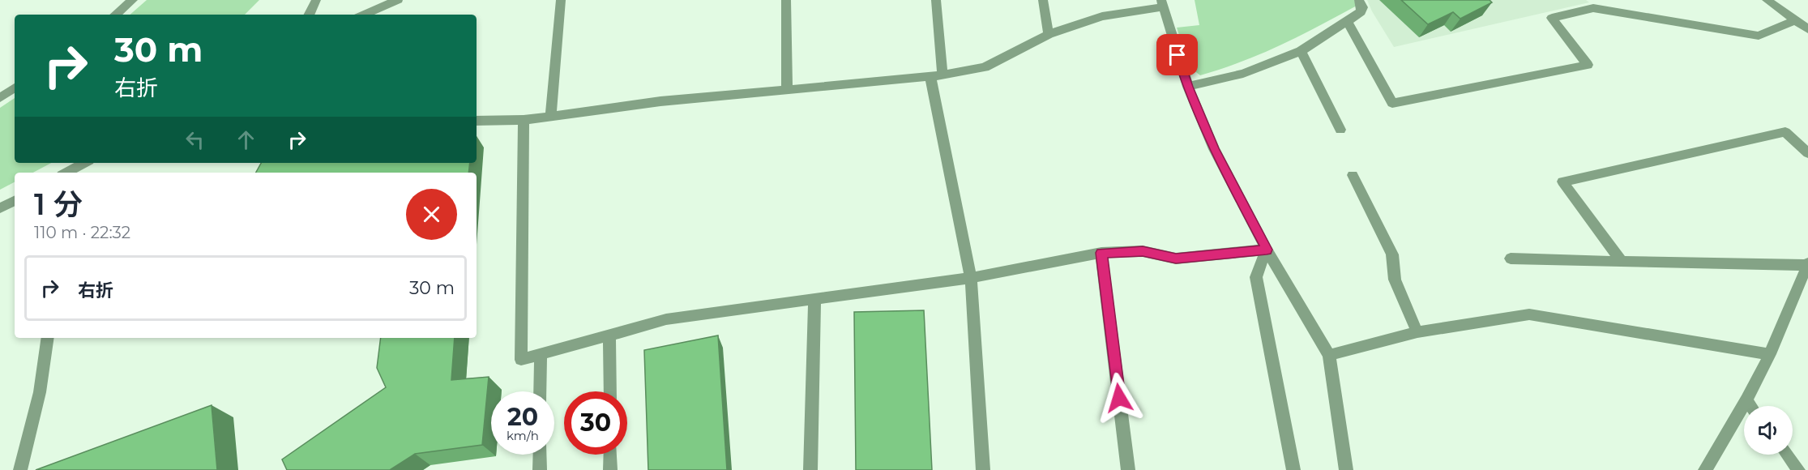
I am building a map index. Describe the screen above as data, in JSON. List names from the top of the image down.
{
  "page": {
    "turn": ["30 m", "右折"],
    "heading": ["1 分", "110 m · 22:32"],
    "list": [
      {
        "name": "右折",
        "value": "30 m"
      }
    ],
    "speed": "20 km/h",
    "limit": "30"
  }
}
